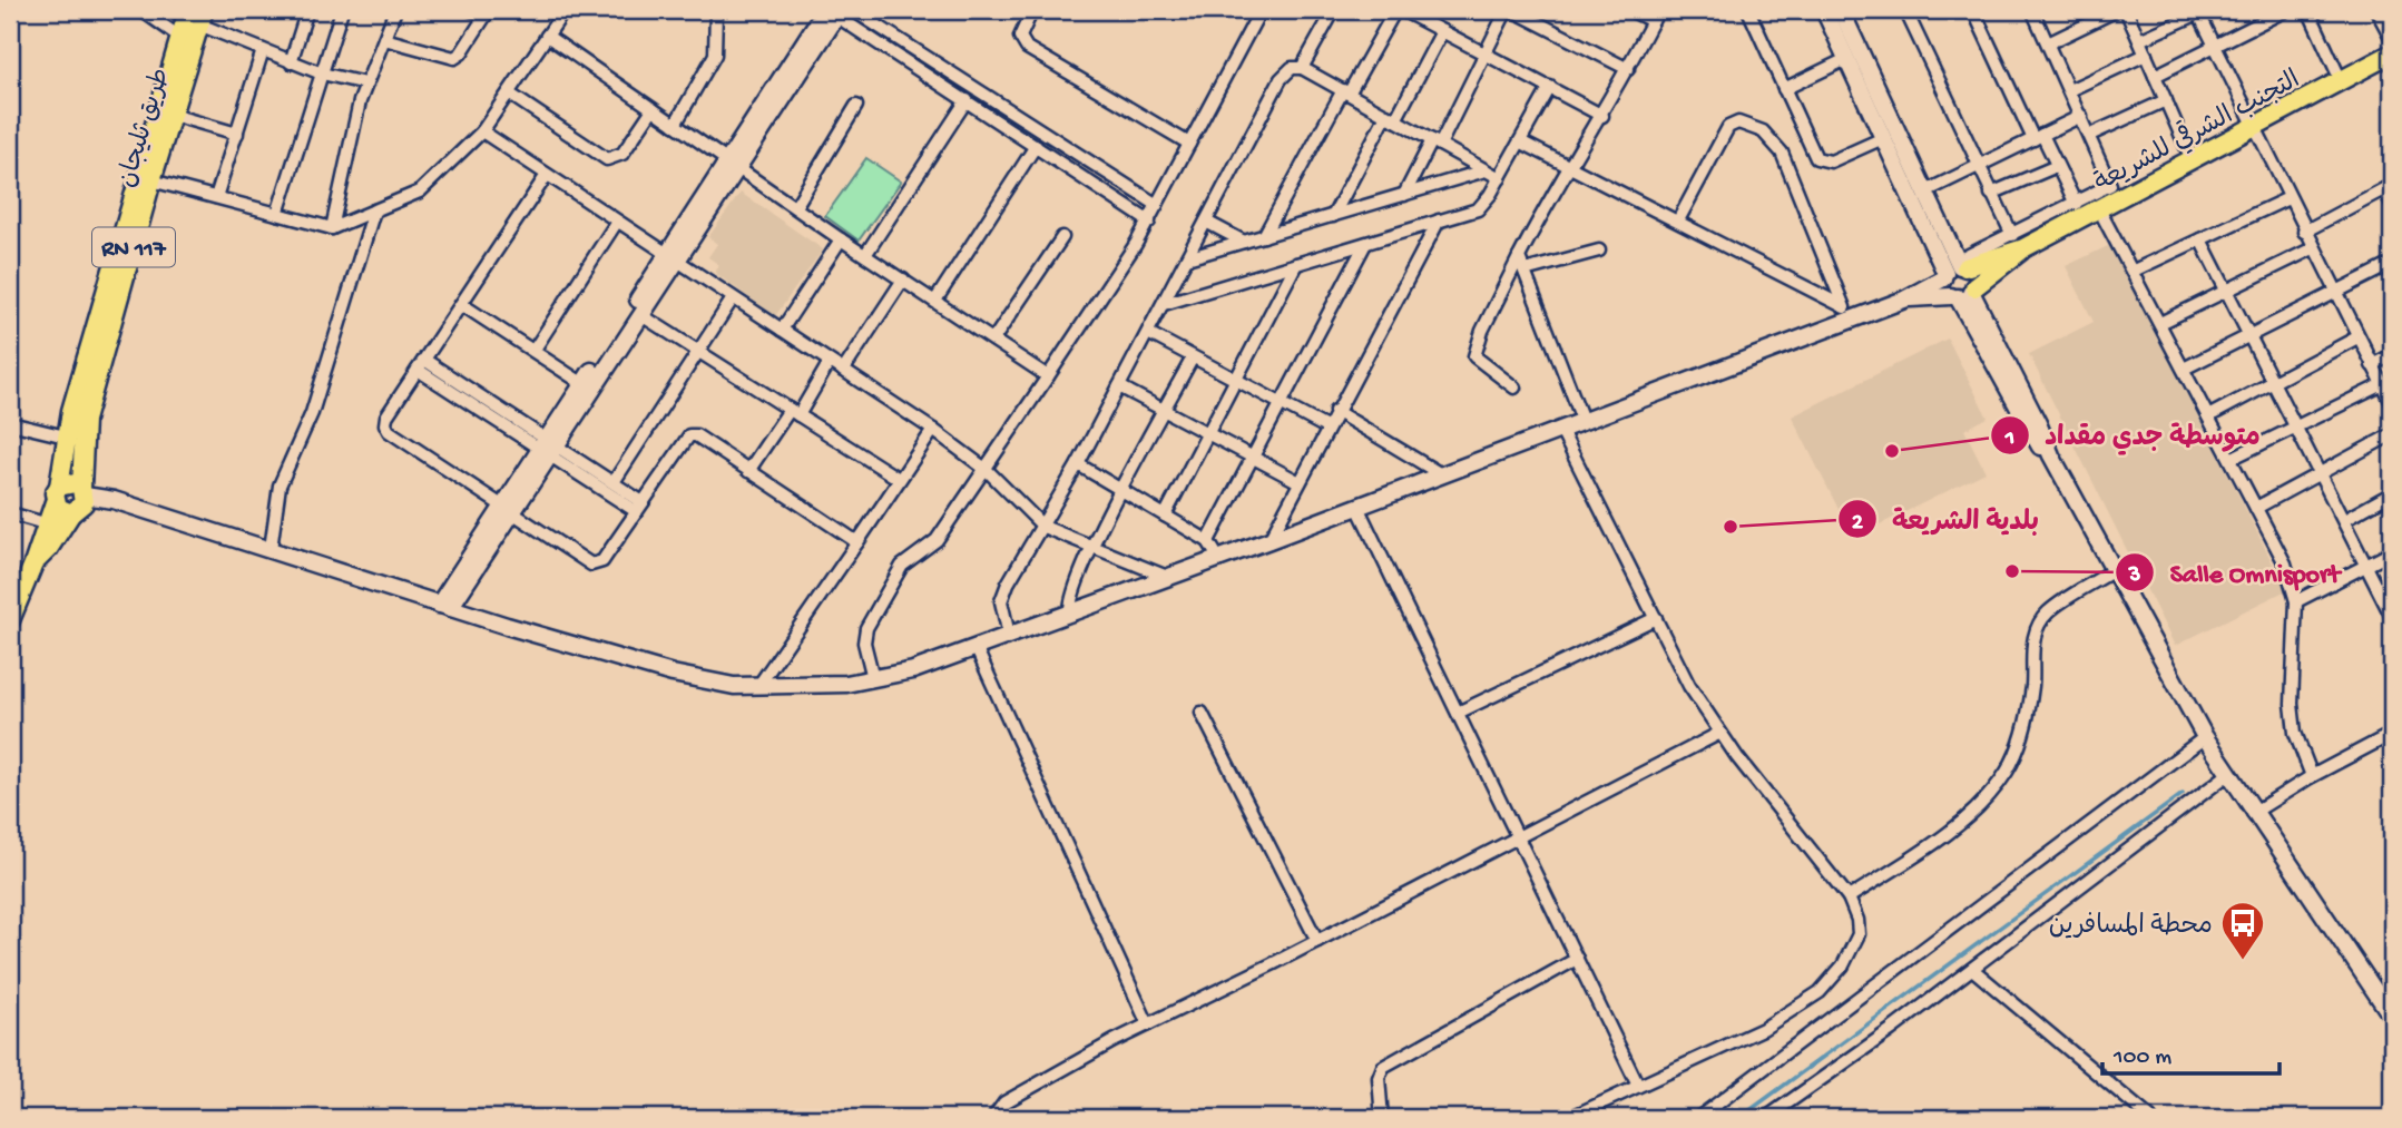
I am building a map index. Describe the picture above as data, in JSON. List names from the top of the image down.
{
  "streets": {
    "main road": ["طريق ثليجان", "التجنب الشرقي للشريعة", "RN 117"]
  },
  "places": {
    "other": ["متوسطة جدي مقداد", "بلدية الشريعة", "Salle Omnisport"],
    "bus stop": ["محطة المسافرين"]
  },
  "scale_bar": "100 m"
}
